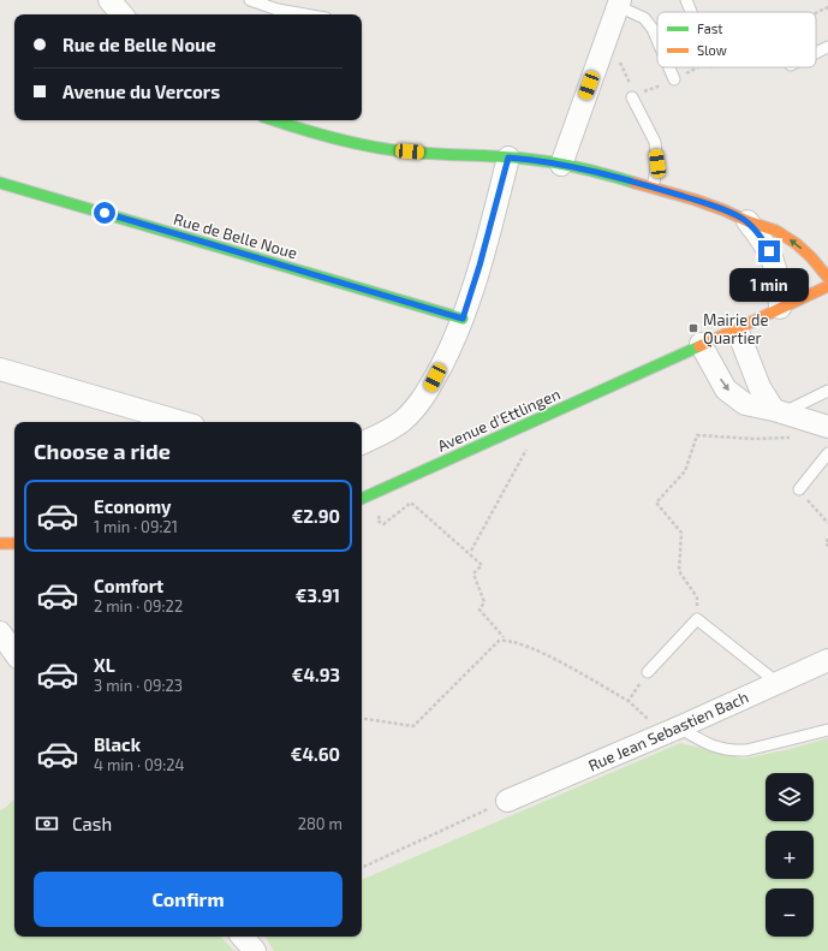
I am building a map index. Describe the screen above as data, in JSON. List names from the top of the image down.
{
  "streets": {
    "street": ["Rue de Belle Noue", "Avenue d'Ettlingen", "Rue Jean Sebastien Bach"]
  },
  "places": {
    "transit": ["Mairie de Quartier"]
  },
  "legend": ["Fast", "Slow"],
  "page": {
    "banner": ["Rue de Belle Noue", "Avenue du Vercors"],
    "bubble": "1 min",
    "heading": "Choose a ride",
    "list": [
      {
        "name": "Economy",
        "note": "1 min · 09:21",
        "value": "€2.90"
      },
      {
        "name": "Comfort",
        "note": "2 min · 09:22",
        "value": "€3.91"
      },
      {
        "name": "XL",
        "note": "3 min · 09:23",
        "value": "€4.93"
      },
      {
        "name": "Black",
        "note": "4 min · 09:24",
        "value": "€4.60"
      }
    ],
    "map_buttons": ["+", "−"],
    "pay": ["Cash", "280 m"],
    "buttons": "Confirm"
  }
}
